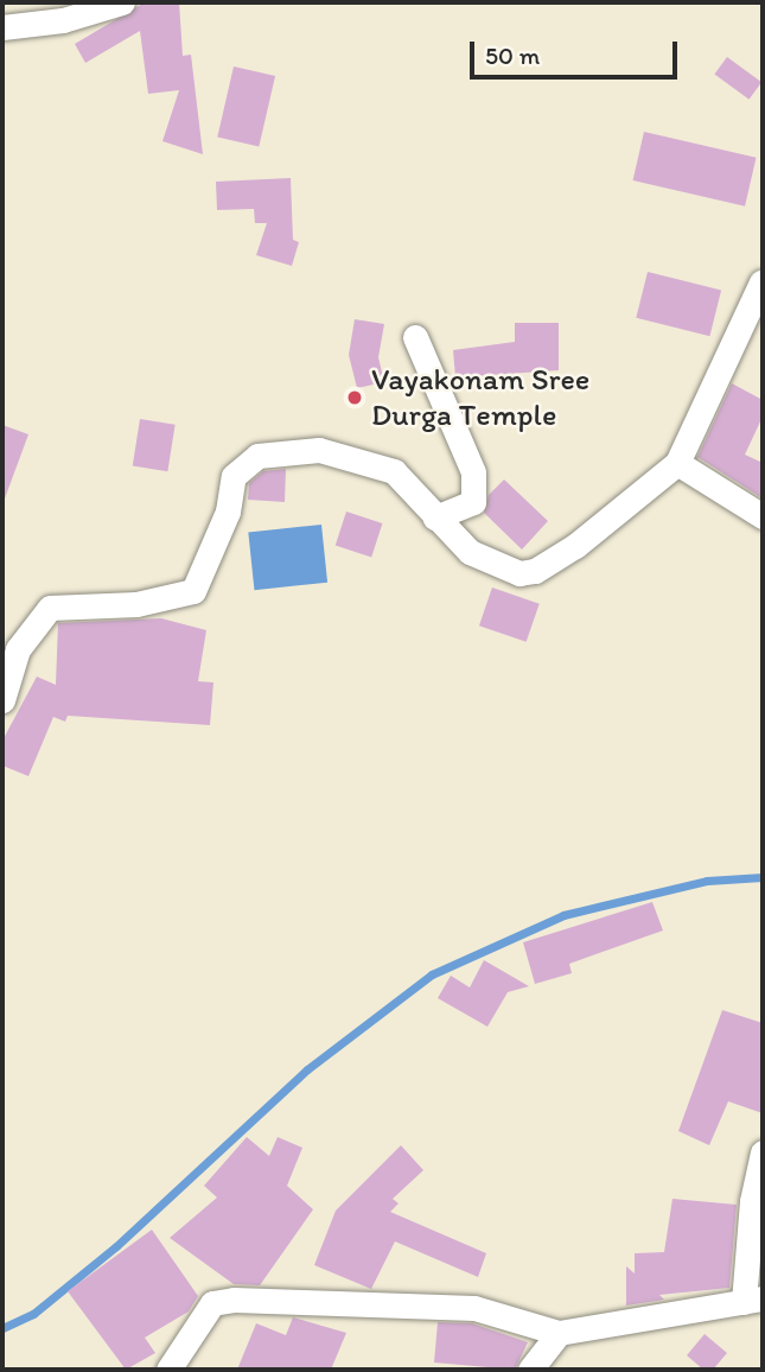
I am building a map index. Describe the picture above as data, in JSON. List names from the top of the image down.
{
  "places": ["Vayakonam Sree Durga Temple"],
  "scale_bar": "50 m"
}
